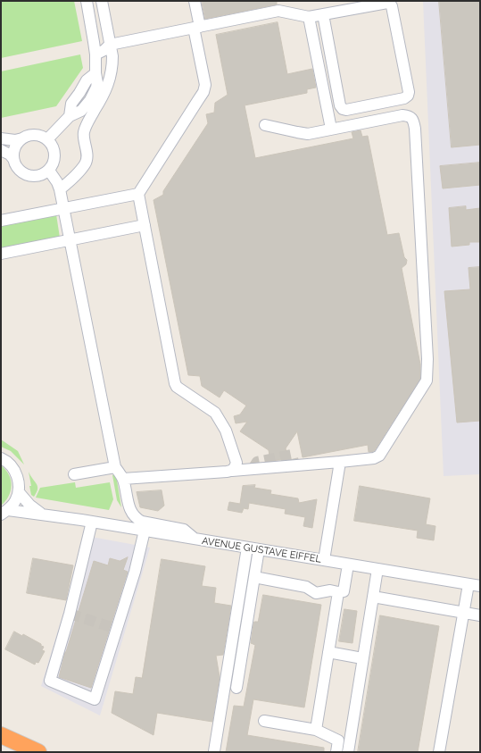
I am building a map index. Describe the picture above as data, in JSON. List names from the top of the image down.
{
  "streets": {
    "street": ["AVENUE GUSTAVE EIFFEL"]
  }
}
